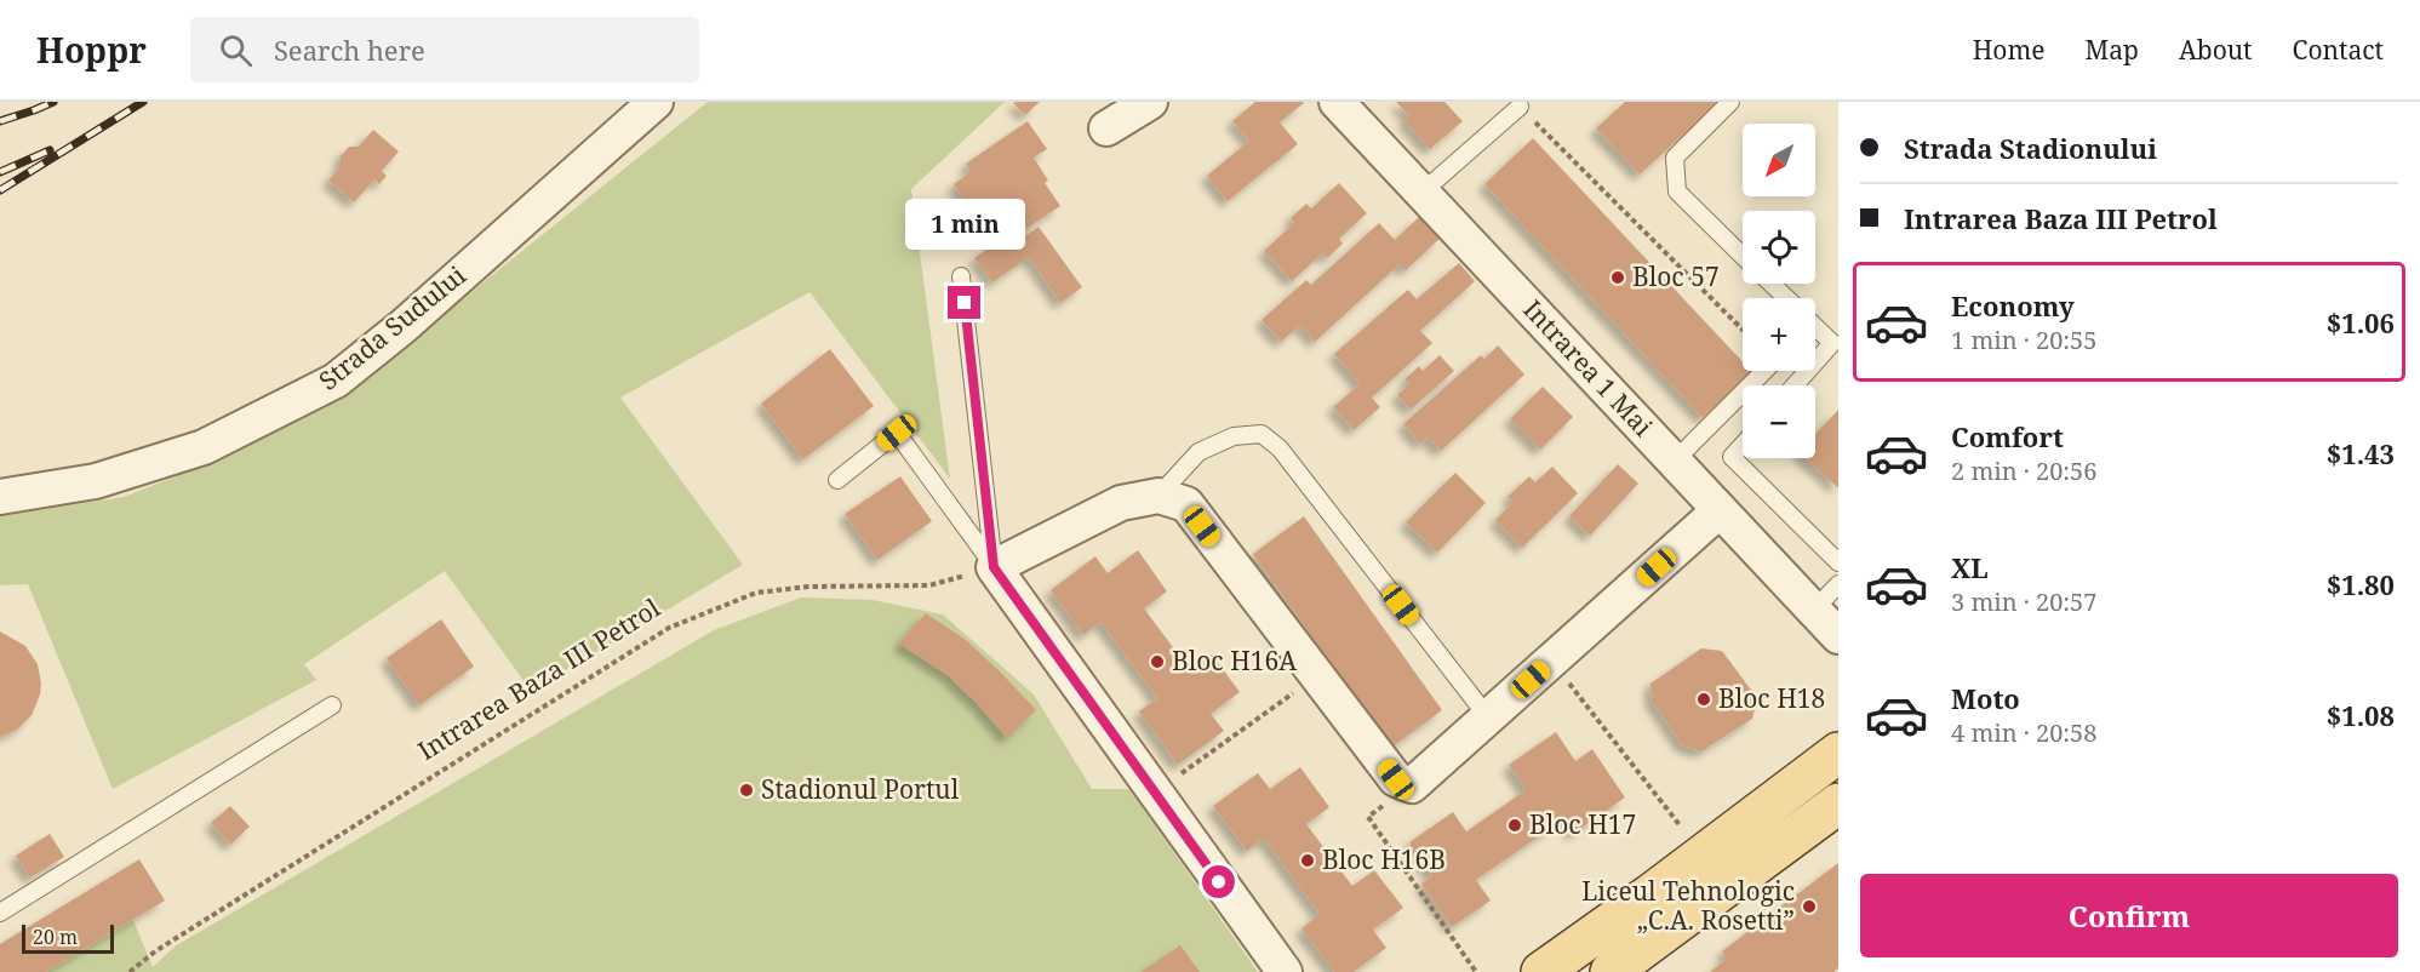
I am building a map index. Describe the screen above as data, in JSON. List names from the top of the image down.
{
  "streets": {
    "street": ["Strada Sudului", "Intrarea 1 Mai"],
    "path": ["Intrarea Baza III Petrol"]
  },
  "places": [
    "Bloc 57",
    "Bloc H16A",
    "Bloc H18",
    "Stadionul Portul",
    "Bloc H17",
    "Bloc H16B",
    "Liceul Tehnologic „C.A. Rosetti”"
  ],
  "scale_bar": "20 m",
  "north": "bottom left",
  "page": {
    "header": "Hoppr",
    "search": "Search here",
    "nav": [
      "Home",
      "Map",
      "About",
      "Contact"
    ],
    "banner": ["Strada Stadionului", "Intrarea Baza III Petrol"],
    "map_buttons": ["+", "−"],
    "bubble": "1 min",
    "list": [
      {
        "name": "Economy",
        "note": "1 min · 20:55",
        "value": "$1.06"
      },
      {
        "name": "Comfort",
        "note": "2 min · 20:56",
        "value": "$1.43"
      },
      {
        "name": "XL",
        "note": "3 min · 20:57",
        "value": "$1.80"
      },
      {
        "name": "Moto",
        "note": "4 min · 20:58",
        "value": "$1.08"
      }
    ],
    "buttons": "Confirm",
    "scale": "20 m"
  }
}
